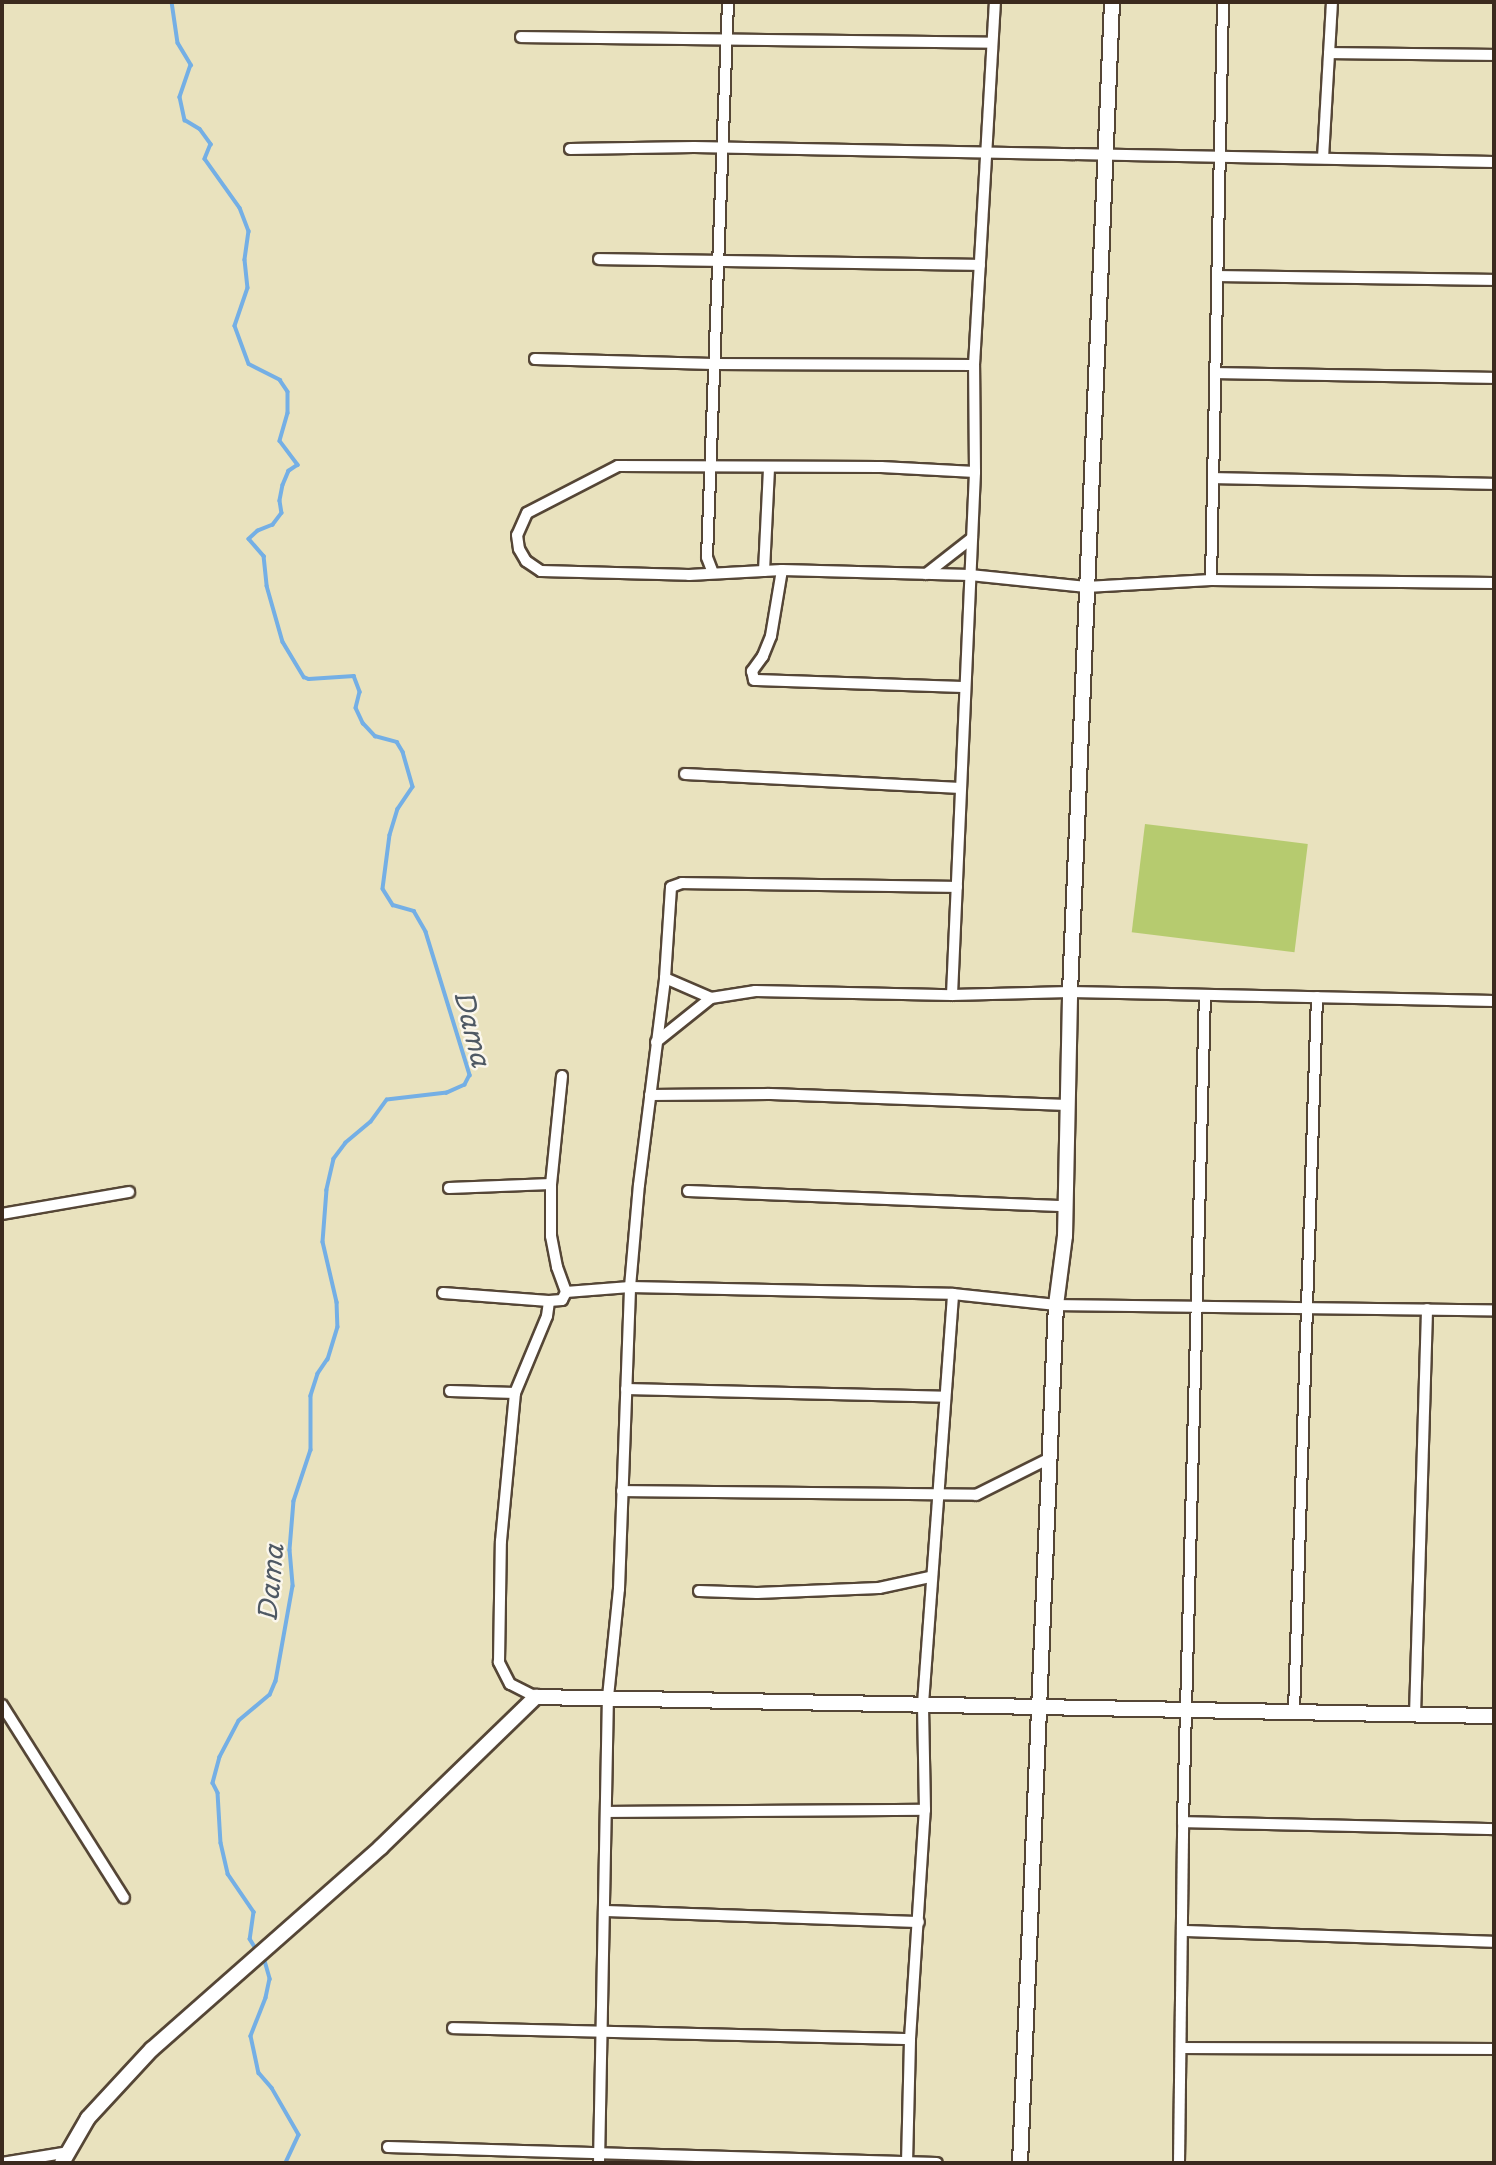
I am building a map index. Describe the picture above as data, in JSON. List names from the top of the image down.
{
  "water": ["Dama"]
}
